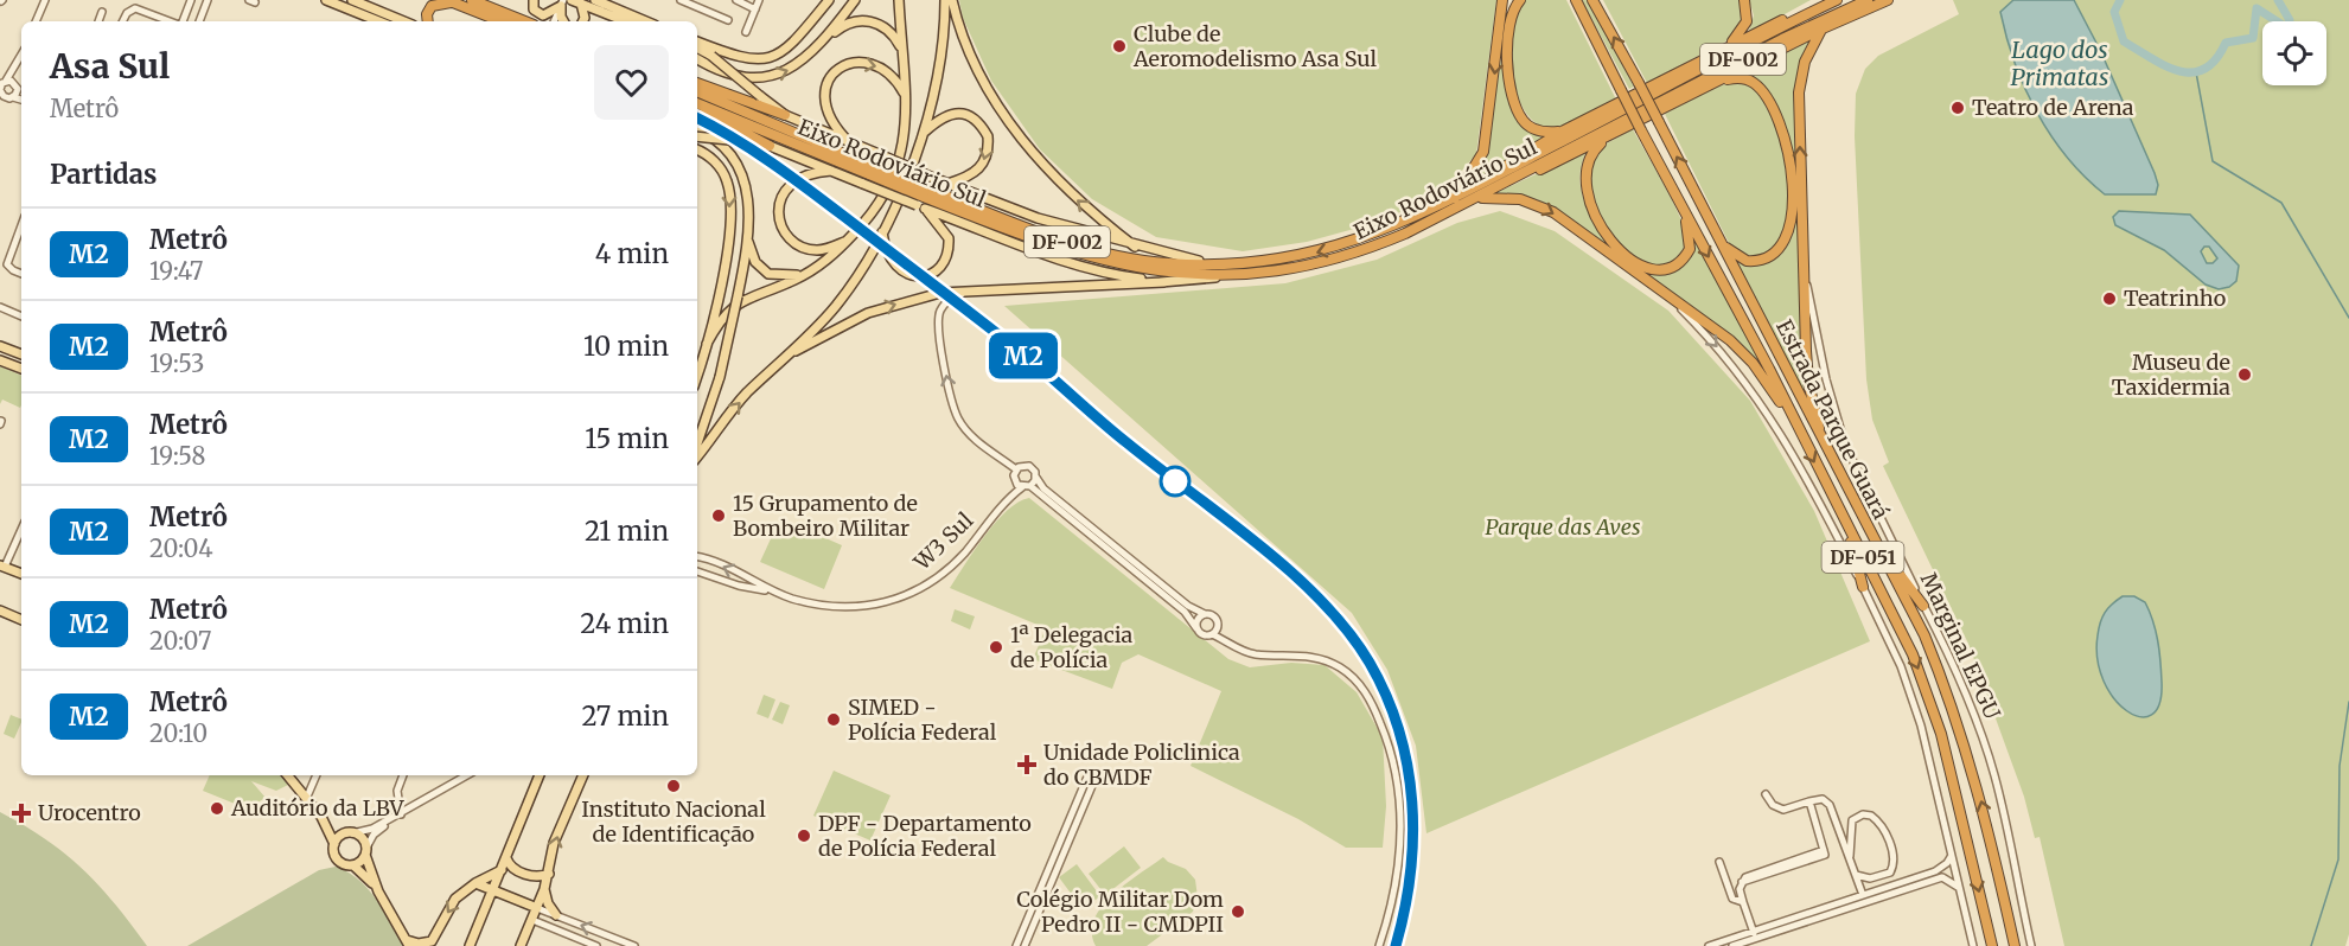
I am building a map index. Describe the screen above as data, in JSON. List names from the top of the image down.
{
  "streets": {
    "highway": [
      "DF-002",
      "Eixo Rodoviário Sul",
      "Estrada Parque Guará",
      "DF-051"
    ],
    "street": ["W3 Sul", "Marginal EPGU"]
  },
  "water": ["Lago dos Primatas"],
  "parks": ["Parque das Aves"],
  "places": {
    "other": [
      "Clube de Aeromodelismo Asa Sul",
      "Teatro de Arena",
      "Teatrinho",
      "Museu de Taxidermia",
      "15 Grupamento de Bombeiro Militar",
      "1ª Delegacia de Polícia",
      "SIMED - Polícia Federal",
      "Instituto Nacional de Identificação",
      "Auditório da LBV",
      "DPF - Departamento de Polícia Federal",
      "Colégio Militar Dom Pedro II - CMDPII"
    ],
    "health": ["Unidade Policlinica do CBMDF", "Urocentro"]
  },
  "lines": ["metro line M2"],
  "page": {
    "on_map": "M2",
    "heading": [
      ["Asa Sul", "Metrô"],
      "Partidas"
    ],
    "list": [
      {
        "mark": "M2",
        "name": "Metrô",
        "note": "19:47",
        "value": "4 min"
      },
      {
        "mark": "M2",
        "name": "Metrô",
        "note": "19:53",
        "value": "10 min"
      },
      {
        "mark": "M2",
        "name": "Metrô",
        "note": "19:58",
        "value": "15 min"
      },
      {
        "mark": "M2",
        "name": "Metrô",
        "note": "20:04",
        "value": "21 min"
      },
      {
        "mark": "M2",
        "name": "Metrô",
        "note": "20:07",
        "value": "24 min"
      },
      {
        "mark": "M2",
        "name": "Metrô",
        "note": "20:10",
        "value": "27 min"
      }
    ]
  }
}
